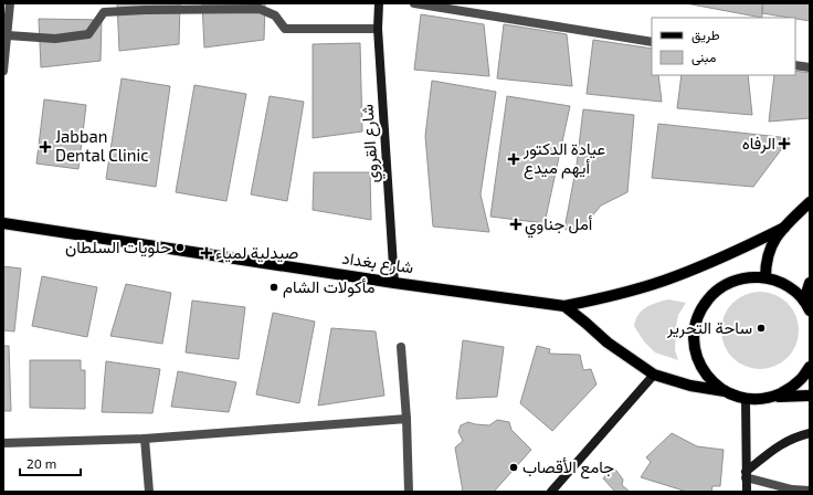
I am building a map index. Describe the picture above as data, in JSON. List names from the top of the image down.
{
  "streets": {
    "main road": ["شارع القروي", "شارع بغداد"]
  },
  "crossings": [
    ["شارع القروي", "شارع بغداد"]
  ],
  "places": {
    "health": [
      "الرفاه",
      "Jabban Dental Clinic",
      "عيادة الدكتور أيهم ميدع",
      "أمل جناوي",
      "صيدلية لمياء"
    ],
    "other": [
      "حلويات السلطان",
      "مأكولات الشام",
      "ساحة التحرير",
      "جامع الأقصاب"
    ]
  },
  "legend": ["طريق", "مبنى"],
  "scale_bar": "20 m"
}
